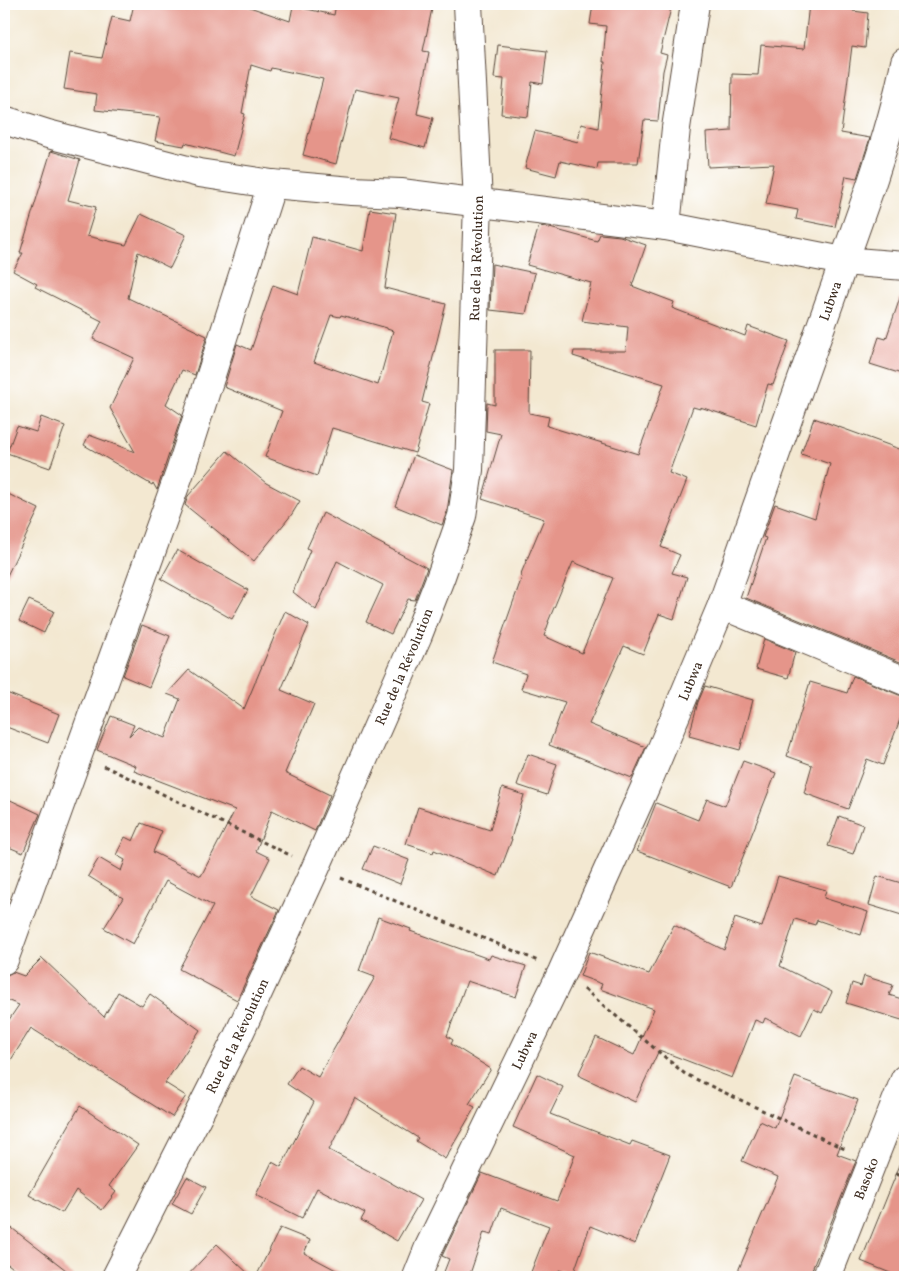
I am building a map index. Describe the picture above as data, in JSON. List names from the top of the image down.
{
  "streets": {
    "street": ["Rue de la Révolution", "Lubwa", "Basoko"]
  }
}
